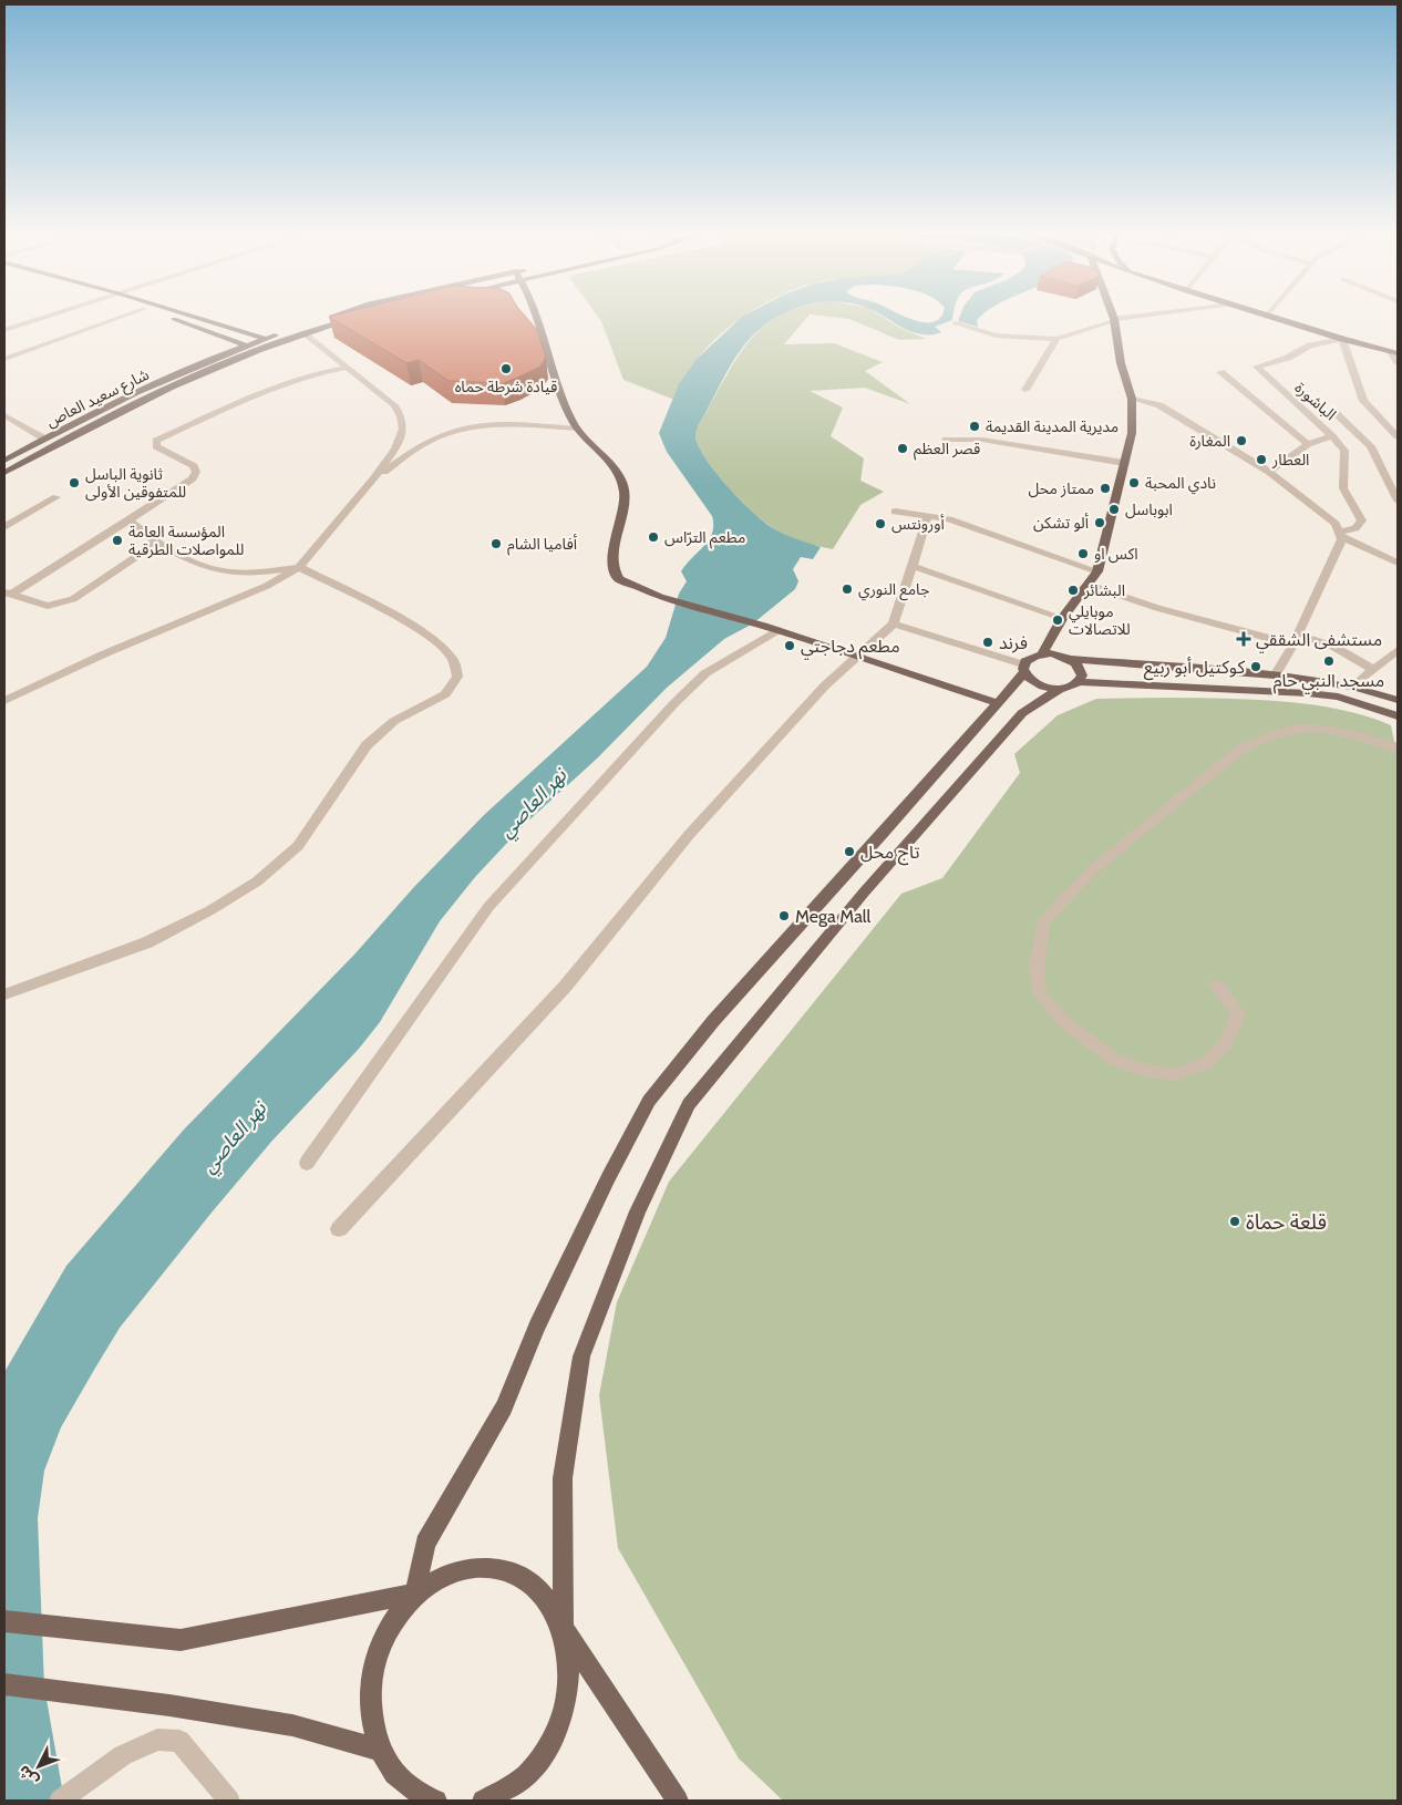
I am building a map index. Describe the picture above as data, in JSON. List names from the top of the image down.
{
  "streets": {
    "main road": ["شارع سعيد العاص"],
    "street": ["الباشورة"]
  },
  "water": ["نهر العاصي"],
  "places": {
    "other": [
      "قيادة شرطة حماه",
      "مديرية المدينة القديمة",
      "المغارة",
      "قصر العظم",
      "العطار",
      "ثانوية الباسل للمتفوقين الأولى",
      "نادي المحبة",
      "ممتاز محل",
      "ابوباسل",
      "ألو تشكن",
      "أورونتس",
      "مطعم الترّاس",
      "المؤسسة العامة للمواصلات الطرقية",
      "أفاميا الشام",
      "اكس او",
      "جامع النوري",
      "البشائر",
      "موبايلي للاتصالات",
      "فرند",
      "مطعم دجاجتي",
      "مسجد النبي حام",
      "كوكتيل أبو ربيع",
      "تاج محل",
      "Mega Mall",
      "قلعة حماة"
    ],
    "health": ["مستشفى الشققي"]
  },
  "north": "bottom left"
}
